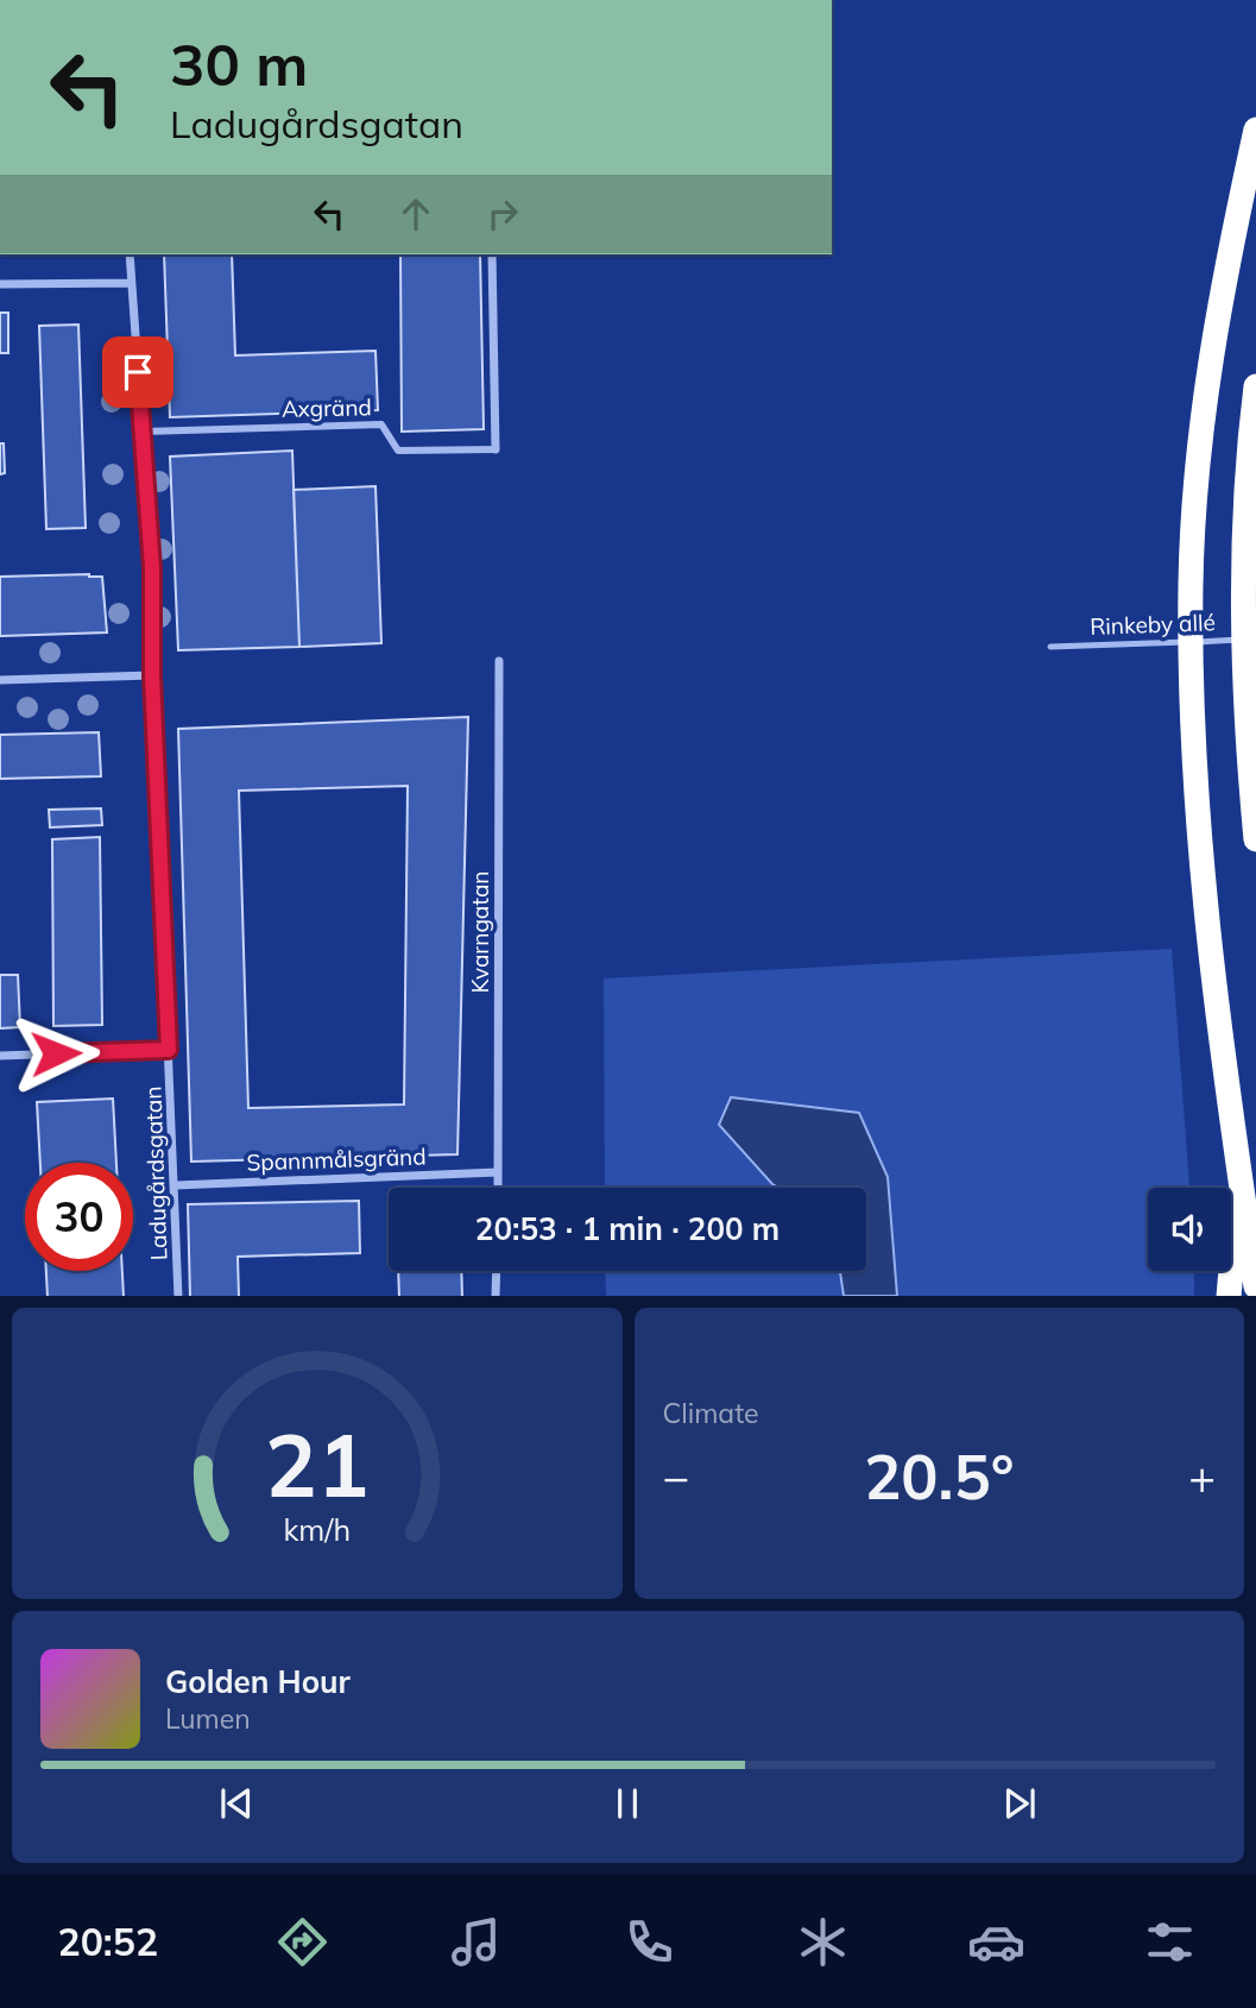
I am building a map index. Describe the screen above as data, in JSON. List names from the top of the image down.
{
  "streets": {
    "street": [
      "Axgränd",
      "Kvarngatan",
      "Spannmålsgränd",
      "Ladugårdsgatan"
    ],
    "lane": ["Rinkeby allé"]
  },
  "crossings": [
    ["Axgränd", "Ladugårdsgatan"],
    ["Kvarngatan", "Spannmålsgränd"],
    ["Spannmålsgränd", "Ladugårdsgatan"]
  ],
  "page": {
    "turn": ["30 m", "Ladugårdsgatan"],
    "limit": "30",
    "trip": "20:53 · 1 min · 200 m",
    "tile": "Climate",
    "heat": ["−", "20.5°", "+"],
    "song": ["Golden Hour", "Lumen"],
    "tabs": "20:52",
    "gauge": ["21", "km/h"]
  }
}
